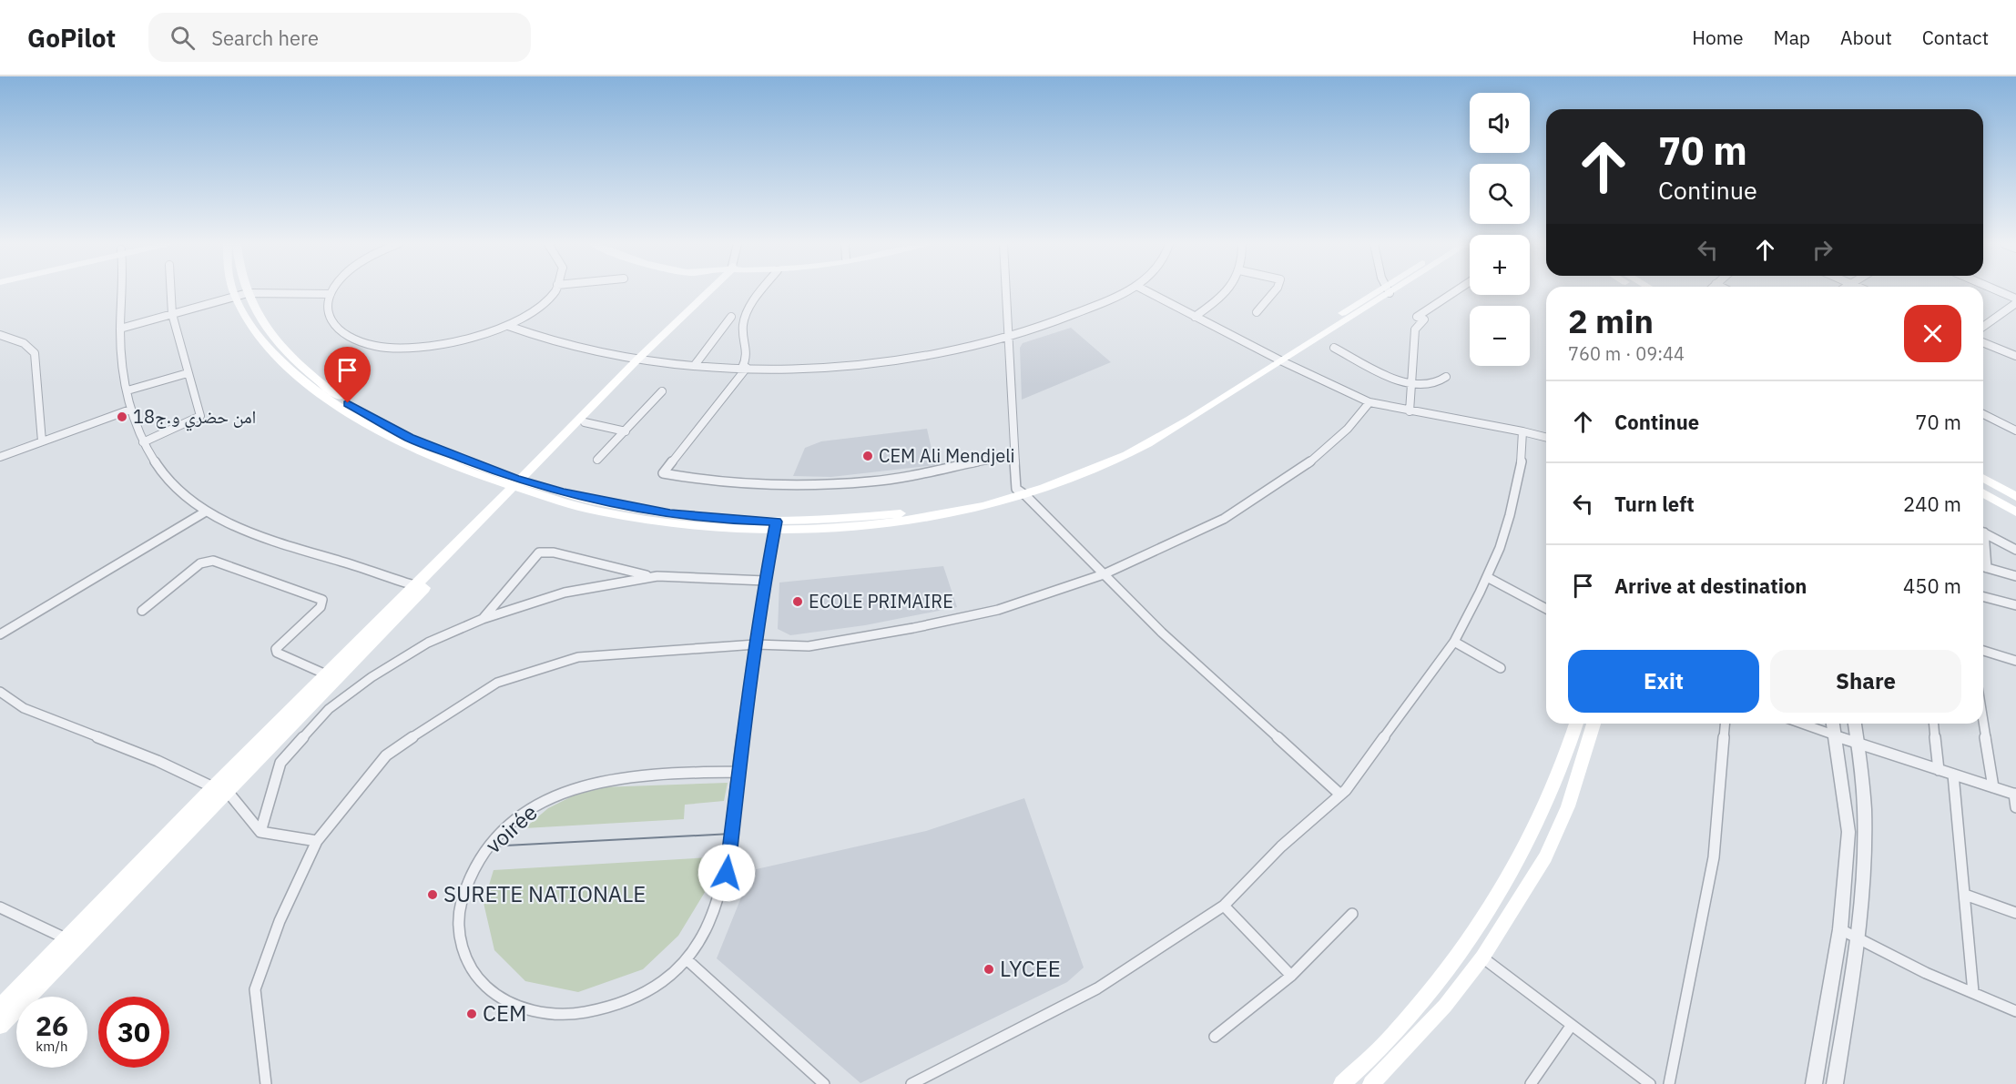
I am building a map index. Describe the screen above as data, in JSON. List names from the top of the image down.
{
  "streets": {
    "street": ["voirée"]
  },
  "places": [
    "امن حضري و.ج18",
    "CEM Ali Mendjeli",
    "ECOLE PRIMAIRE",
    "SURETE NATIONALE",
    "LYCEE",
    "CEM"
  ],
  "page": {
    "header": "GoPilot",
    "search": "Search here",
    "nav": [
      "Home",
      "Map",
      "About",
      "Contact"
    ],
    "map_buttons": ["+", "−"],
    "turn": ["70 m", "Continue"],
    "heading": ["2 min", "760 m · 09:44"],
    "list": [
      {
        "name": "Continue",
        "value": "70 m"
      },
      {
        "name": "Turn left",
        "value": "240 m"
      },
      {
        "name": "Arrive at destination",
        "value": "450 m"
      }
    ],
    "buttons": ["Exit", "Share"],
    "speed": "26 km/h",
    "limit": "30"
  }
}
